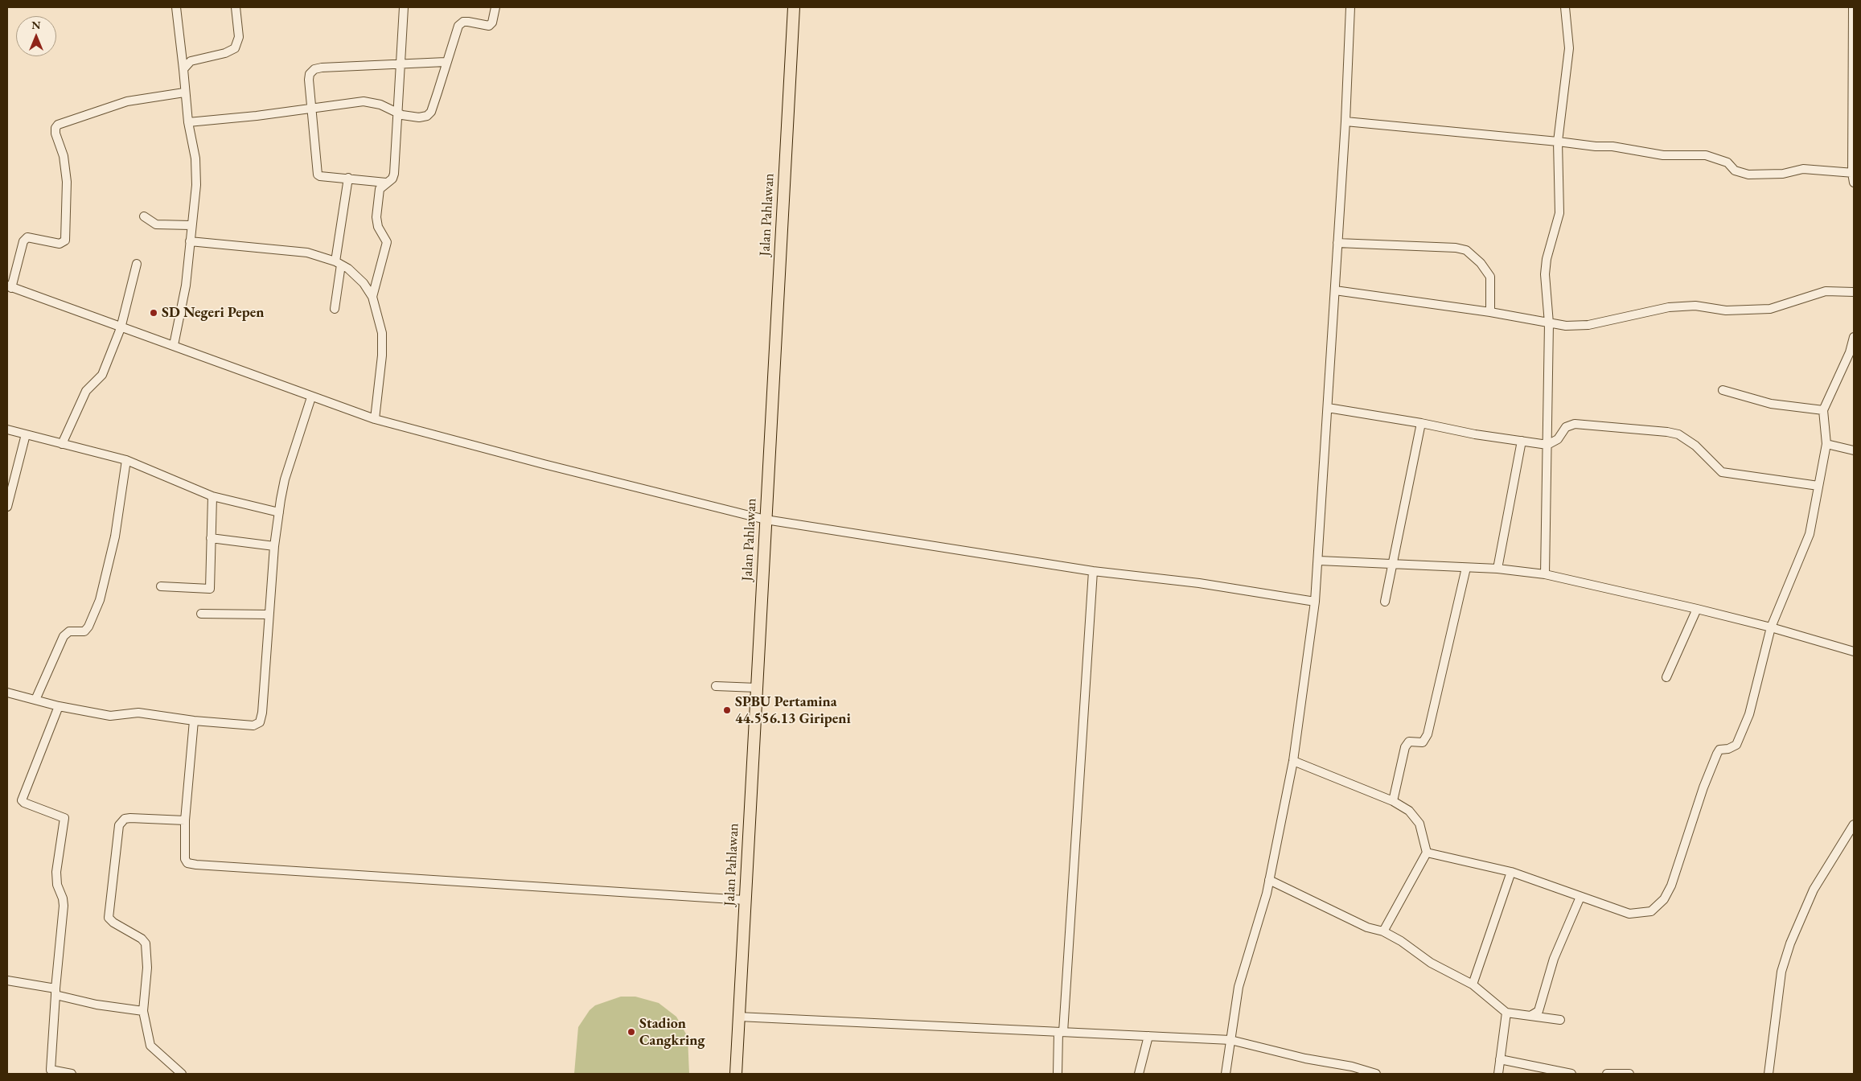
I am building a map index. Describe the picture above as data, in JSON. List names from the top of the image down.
{
  "streets": {
    "main road": ["Jalan Pahlawan"]
  },
  "places": ["SD Negeri Pepen", "SPBU Pertamina 44.556.13 Giripeni", "Stadion Cangkring"],
  "north": "top"
}
